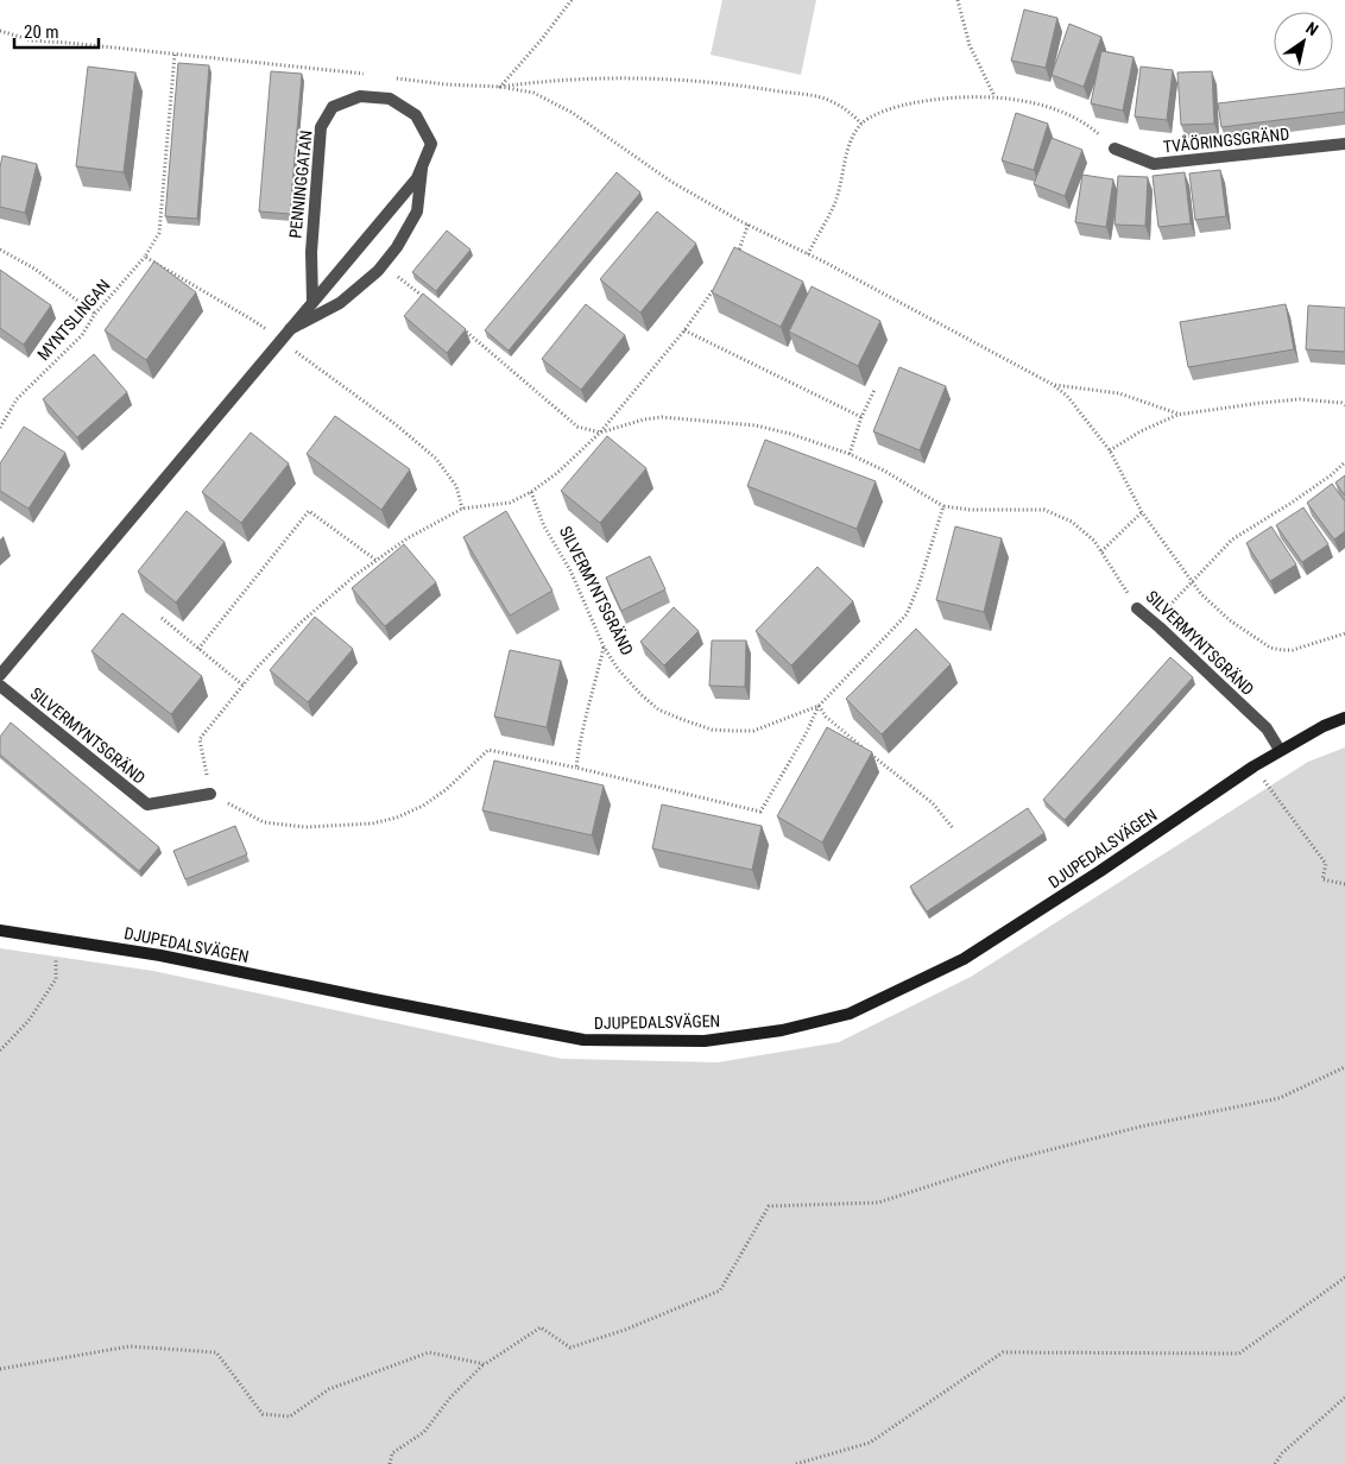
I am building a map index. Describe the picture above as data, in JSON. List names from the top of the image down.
{
  "streets": {
    "street": [
      "TVÅÖRINGSGRÄND",
      "PENNINGGATAN",
      "SILVERMYNTSGRÄND",
      "DJUPEDALSVÄGEN"
    ],
    "path": ["MYNTSLINGAN"]
  },
  "crossings": [
    ["SILVERMYNTSGRÄND", "DJUPEDALSVÄGEN"]
  ],
  "scale_bar": "20 m",
  "north": "top right"
}
